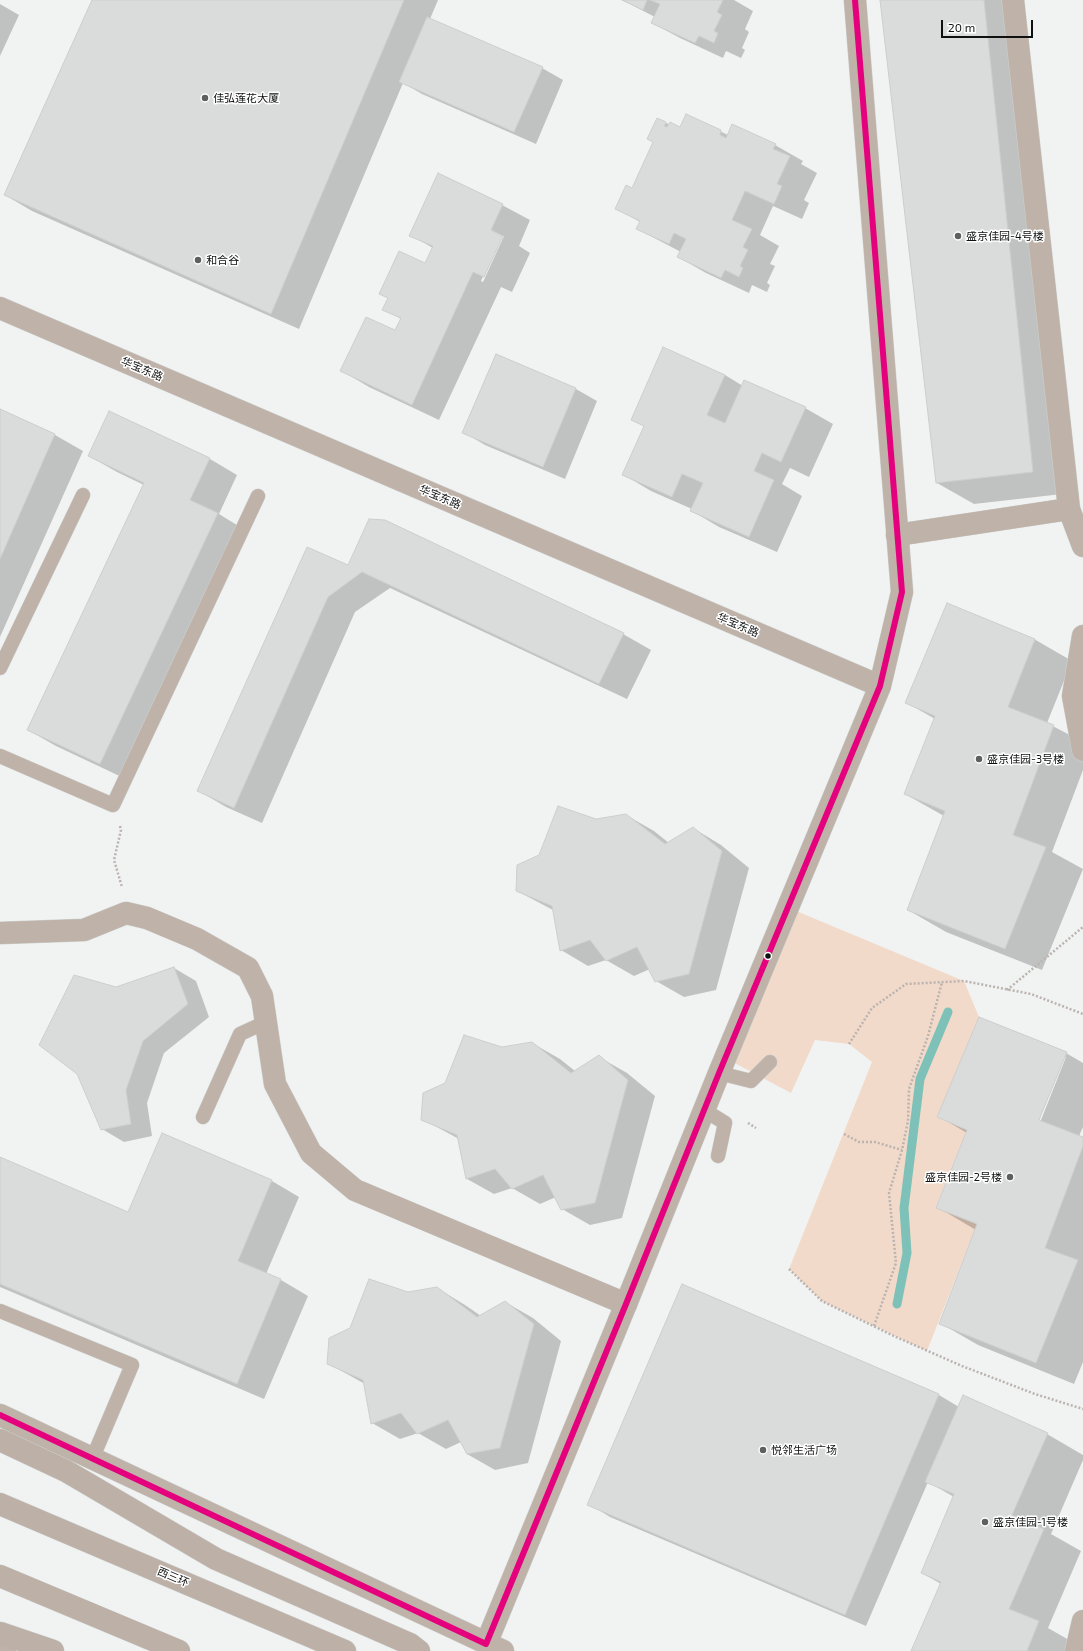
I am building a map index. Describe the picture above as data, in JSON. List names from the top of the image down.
{
  "streets": {
    "highway": ["西三环"],
    "street": ["华宝东路"]
  },
  "places": [
    "佳弘莲花大厦",
    "盛京佳园-4号楼",
    "和合谷",
    "盛京佳园-3号楼",
    "盛京佳园-2号楼",
    "悦邻生活广场",
    "盛京佳园-1号楼"
  ],
  "scale_bar": "20 m"
}
